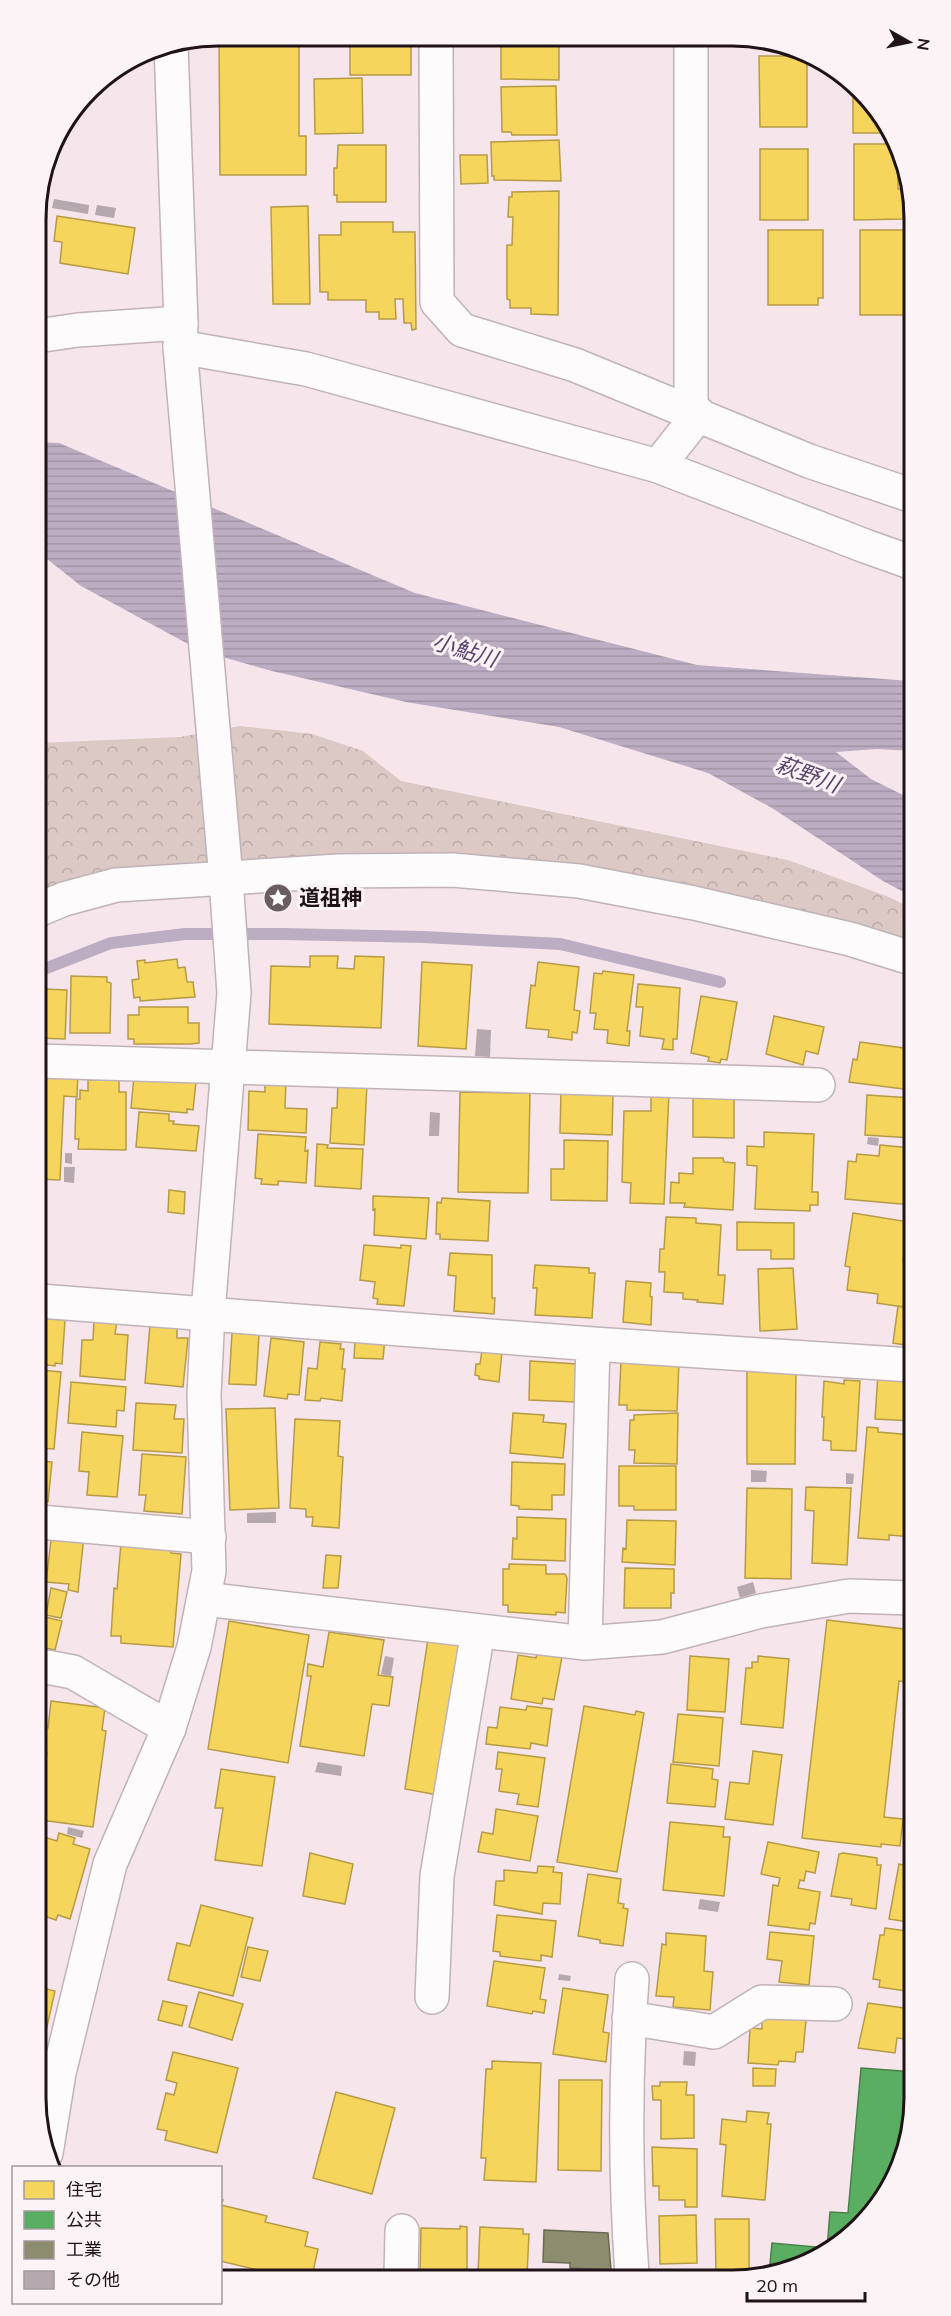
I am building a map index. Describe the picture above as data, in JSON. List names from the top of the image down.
{
  "water": ["小鮎川", "萩野川"],
  "places": {
    "place": ["道祖神"]
  },
  "legend": [
    "住宅",
    "公共",
    "工業",
    "その他"
  ],
  "scale_bar": "20 m",
  "north": "right"
}
